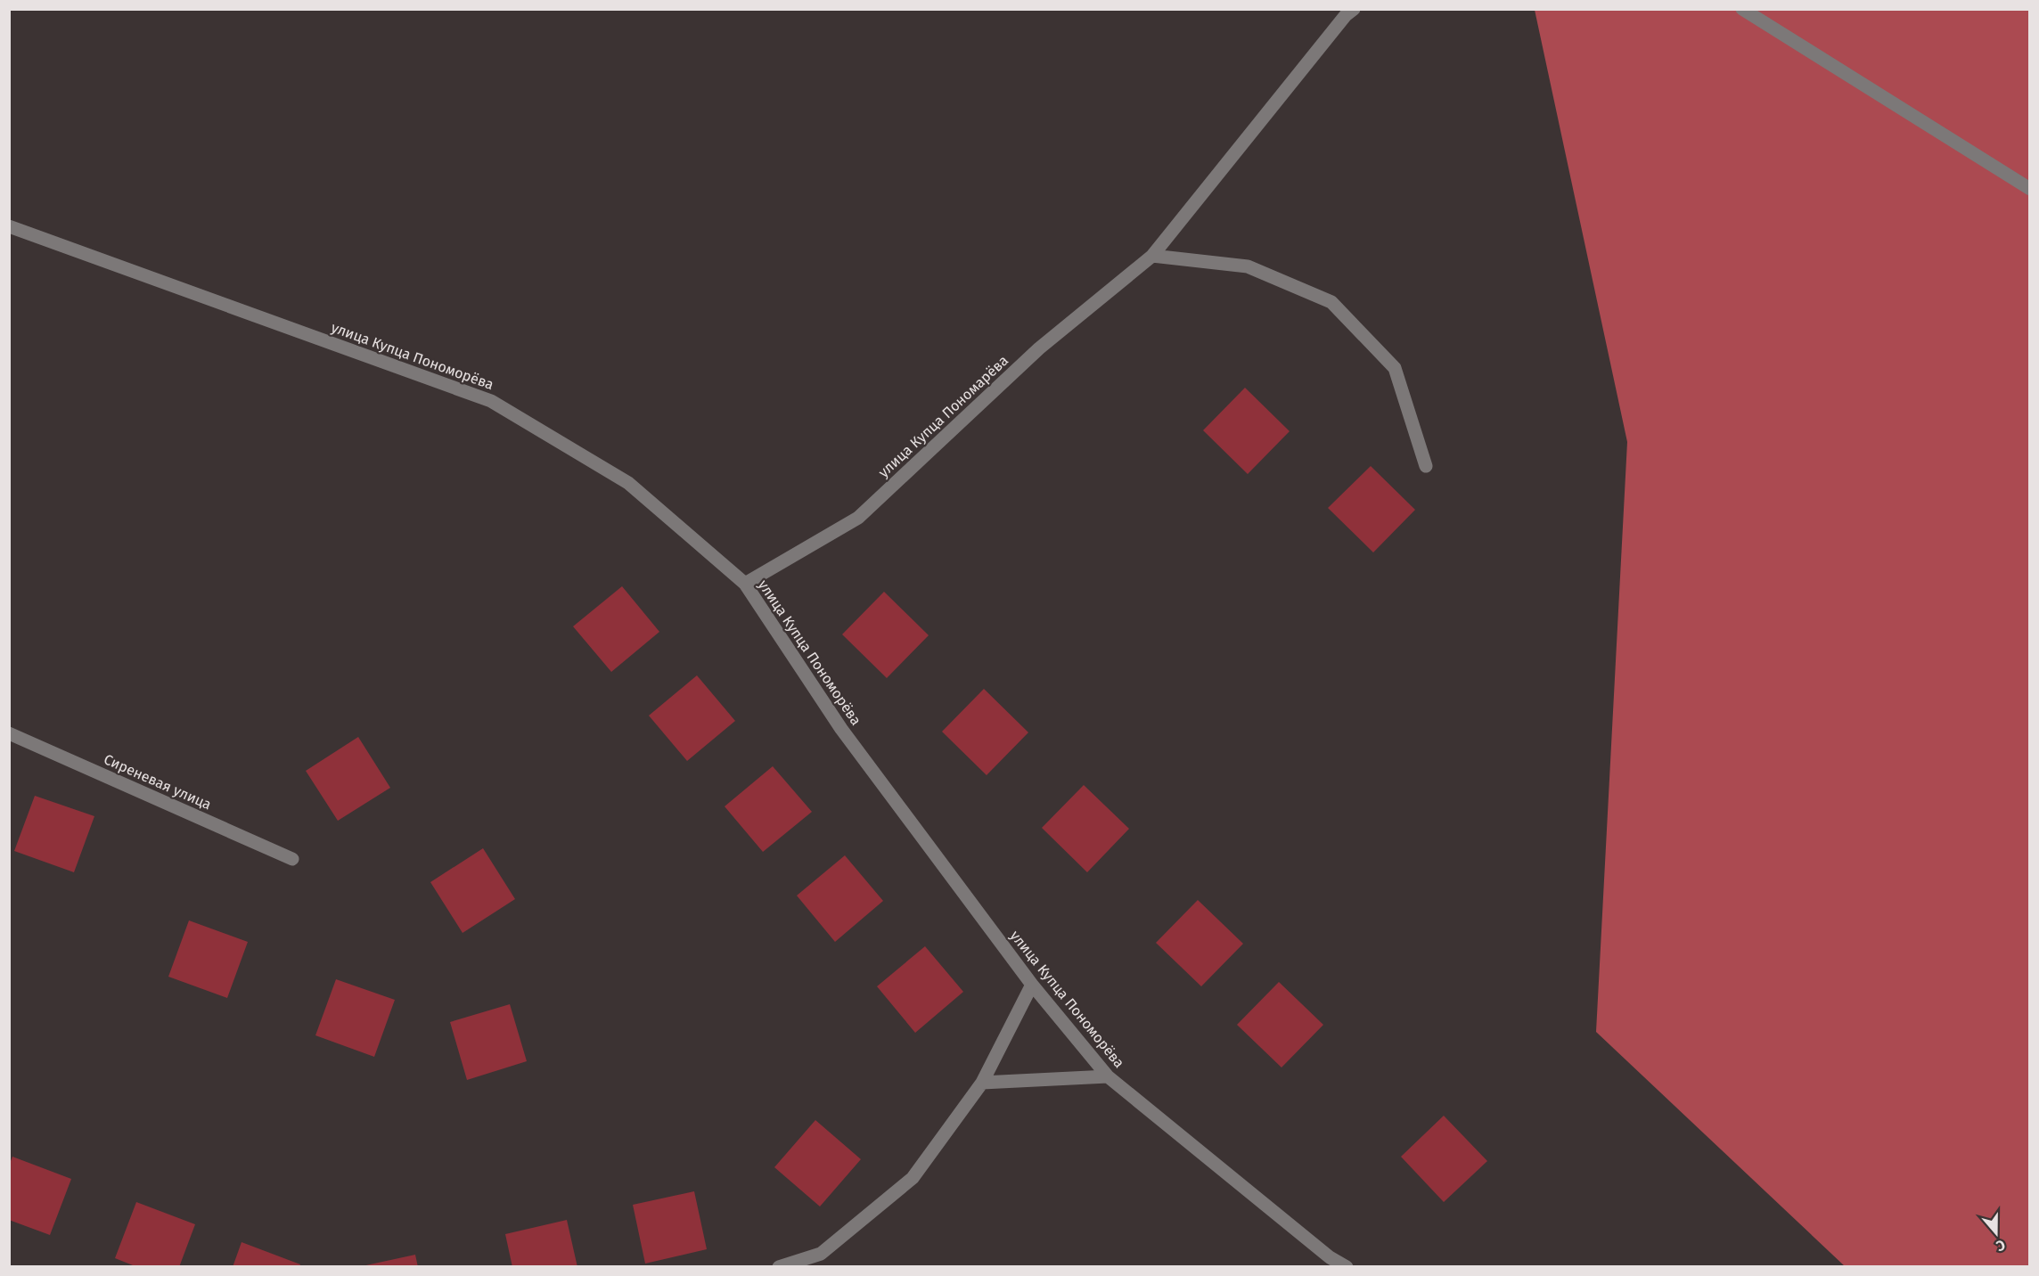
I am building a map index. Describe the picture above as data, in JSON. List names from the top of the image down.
{
  "streets": {
    "street": ["улица Купца Пономорёва", "улица Купца Пономарёва", "Сиреневая улица"]
  },
  "crossings": [
    ["улица Купца Пономорёва", "улица Купца Пономарёва"]
  ],
  "north": "bottom"
}
